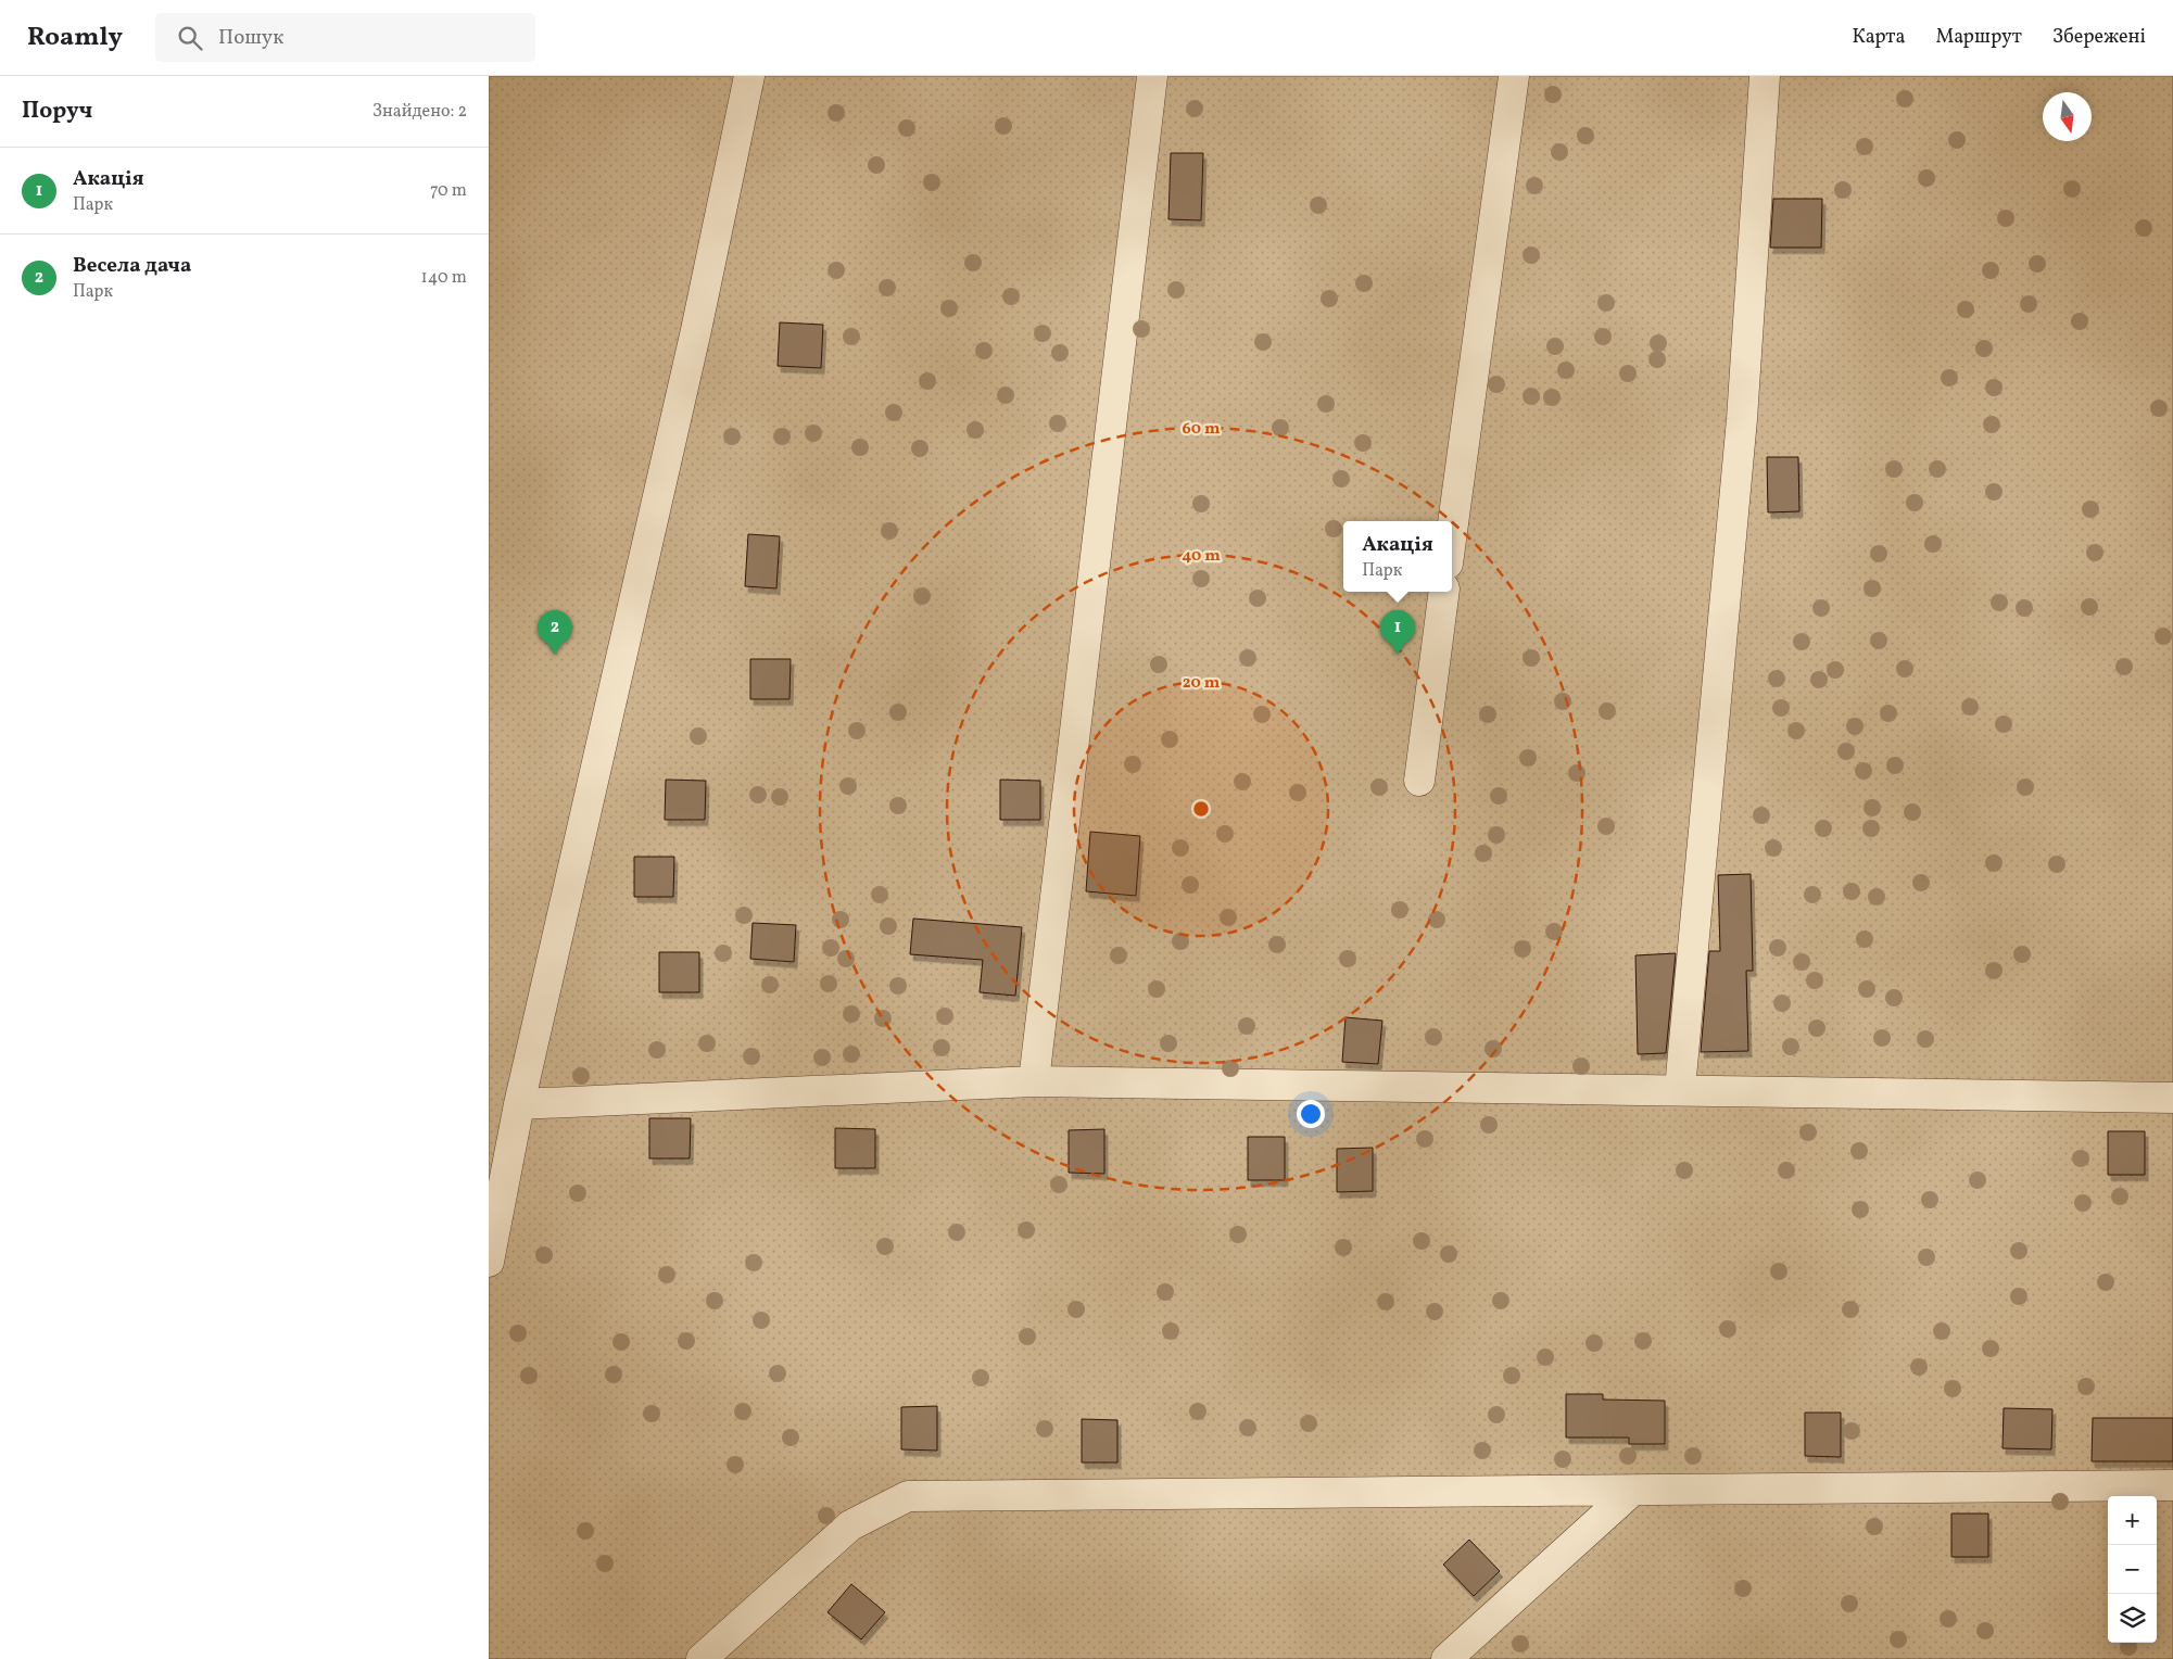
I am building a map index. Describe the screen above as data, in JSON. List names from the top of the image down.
{
  "north": "bottom",
  "page": {
    "header": "Roamly",
    "search": "Пошук",
    "nav": ["Карта", "Маршрут", "Збережені"],
    "heading": ["Поруч", "Знайдено: 2"],
    "list": [
      {
        "mark": "1",
        "name": "Акація",
        "note": "Парк",
        "value": "70 m"
      },
      {
        "mark": "2",
        "name": "Весела дача",
        "note": "Парк",
        "value": "140 m"
      }
    ],
    "popup": ["Акація", "Парк"],
    "pins": ["1", "2"],
    "map_buttons": ["+", "−"]
  },
  "rings": ["60 m", "40 m", "20 m"]
}
